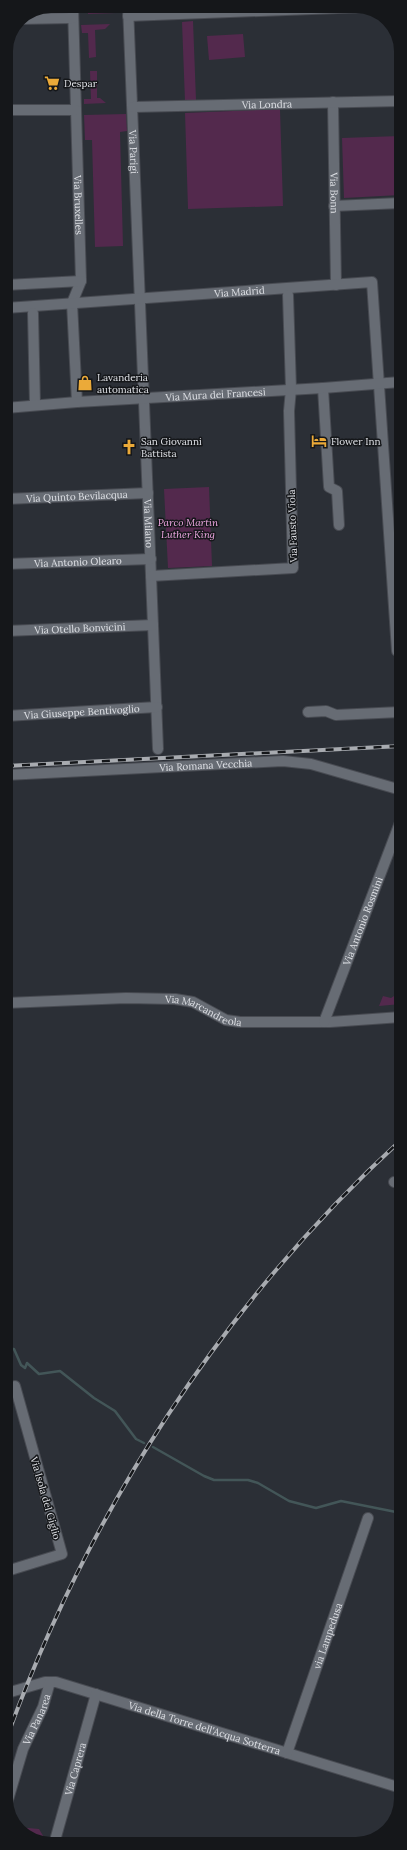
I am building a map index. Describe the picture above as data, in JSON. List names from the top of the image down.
{
  "streets": {
    "street": [
      "Via Londra",
      "Via Parigi",
      "Via Bonn",
      "Via Bruxelles",
      "Via Madrid",
      "Via Mura dei Francesi",
      "Via Quinto Bevilacqua",
      "Via Milano",
      "Via Fausto Viola",
      "Via Antonio Olearo",
      "Via Otello Bonvicini",
      "Via Giuseppe Bentivoglio",
      "Via Romana Vecchia",
      "Via Antonio Rosmini",
      "Via Marcandreola",
      "Via Isola del Giglio",
      "via Lampedusa",
      "Via Panarea",
      "Via della Torre dell'Acqua Sotterra",
      "Via Caprera"
    ]
  },
  "crossings": [
    ["Via Londra", "Via Parigi"],
    ["Via Londra", "Via Bonn"],
    ["Via Parigi", "Via Madrid"],
    ["Via Parigi", "Via Milano"],
    ["Via Bonn", "Via Madrid"],
    ["Via Bruxelles", "Via Madrid"],
    ["Via Bruxelles", "Via Mura dei Francesi"],
    ["Via Madrid", "Via Mura dei Francesi"],
    ["Via Madrid", "Via Milano"],
    ["Via Mura dei Francesi", "Via Milano"],
    ["Via Mura dei Francesi", "Via Fausto Viola"],
    ["Via Quinto Bevilacqua", "Via Milano"],
    ["Via Milano", "Via Fausto Viola"],
    ["Via Milano", "Via Antonio Olearo"],
    ["Via Milano", "Via Otello Bonvicini"],
    ["Via Milano", "Via Giuseppe Bentivoglio"],
    ["Via Antonio Rosmini", "Via Marcandreola"],
    ["via Lampedusa", "Via della Torre dell'Acqua Sotterra"],
    ["Via Panarea", "Via della Torre dell'Acqua Sotterra"],
    ["Via della Torre dell'Acqua Sotterra", "Via Caprera"]
  ],
  "parks": ["Parco Martin Luther King"],
  "places": {
    "supermarket": ["Despar"],
    "shop": ["Lavanderia automatica"],
    "hotel": ["Flower Inn"],
    "church": ["San Giovanni Battista"]
  }
}
